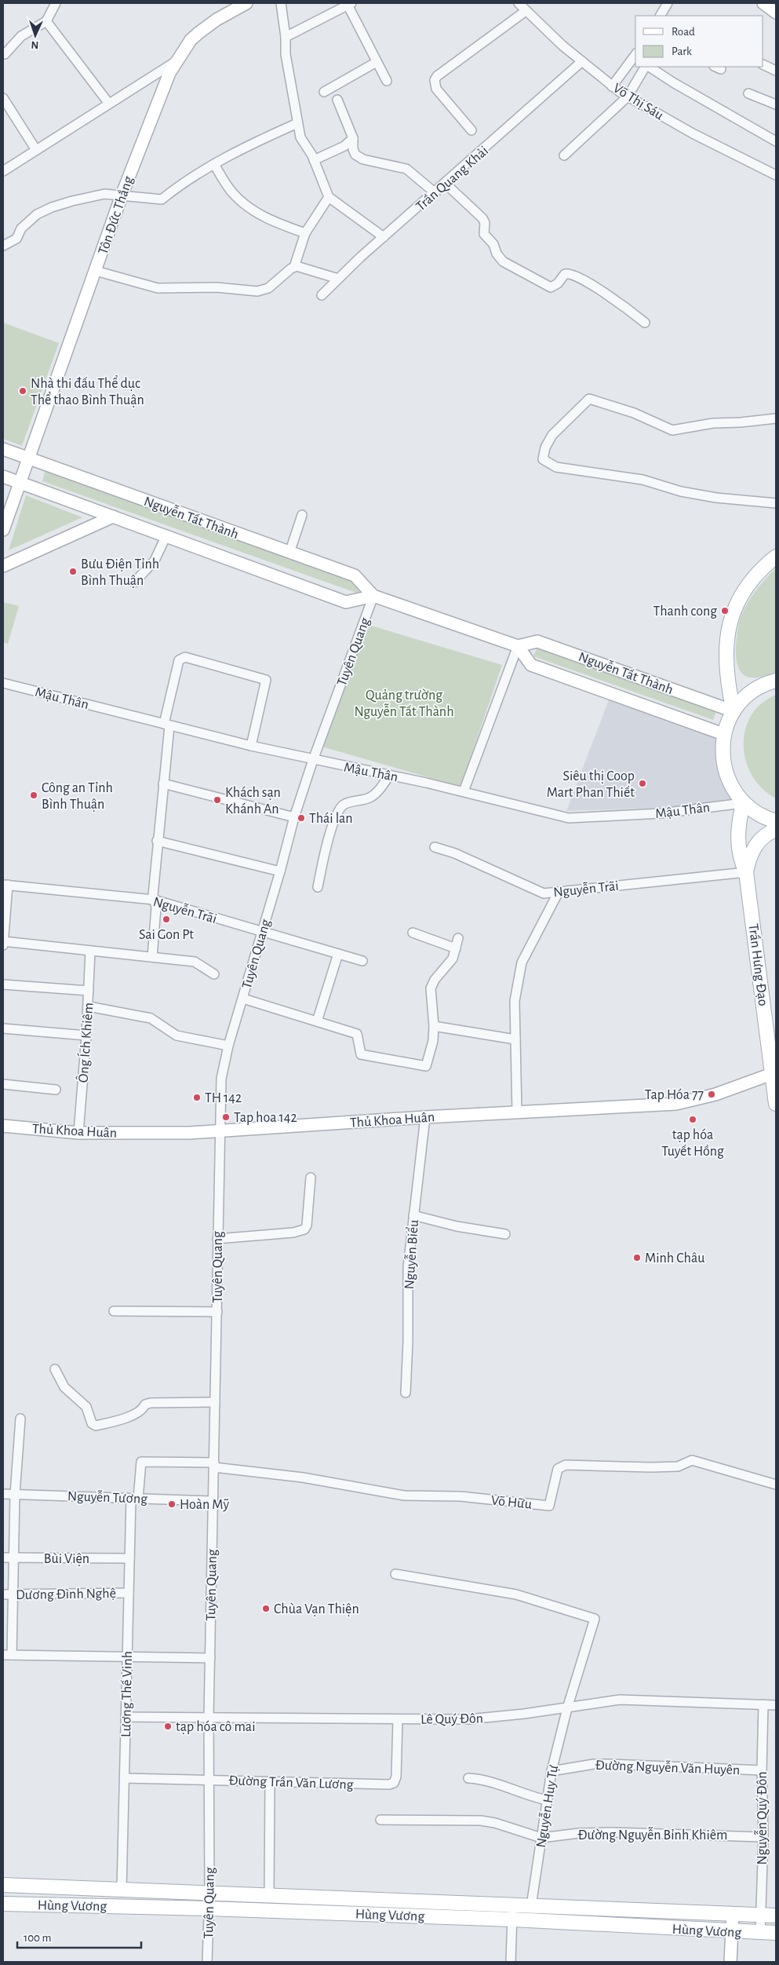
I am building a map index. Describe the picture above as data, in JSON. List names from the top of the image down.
{
  "streets": {
    "main road": ["Trần Hưng Đạo", "Hùng Vương"],
    "street": [
      "Võ Thị Sáu",
      "Trần Quang Khải",
      "Tôn Đức Thắng",
      "Nguyễn Tất Thành",
      "Tuyên Quang",
      "Mậu Thân",
      "Nguyễn Trãi",
      "Ông Ích Khiêm",
      "Thủ Khoa Huân",
      "Nguyễn Biểu",
      "Nguyễn Tương",
      "Võ Hữu",
      "Bùi Viện",
      "Dương Đình Nghệ",
      "Lương Thế Vinh",
      "Lê Quý Đôn",
      "Đường Nguyễn Văn Huyên",
      "Đường Trần Văn Lương",
      "Nguyễn Huy Tự",
      "Nguyễn Quý Đôn",
      "Đường Nguyễn Bỉnh Khiêm"
    ]
  },
  "crossings": [
    ["Võ Thị Sáu", "Trần Quang Khải"],
    ["Tôn Đức Thắng", "Nguyễn Tất Thành"],
    ["Nguyễn Tất Thành", "Tuyên Quang"],
    ["Tuyên Quang", "Mậu Thân"],
    ["Tuyên Quang", "Nguyễn Trãi"],
    ["Tuyên Quang", "Thủ Khoa Huân"],
    ["Tuyên Quang", "Nguyễn Tương"],
    ["Tuyên Quang", "Võ Hữu"],
    ["Tuyên Quang", "Lương Thế Vinh"],
    ["Tuyên Quang", "Lê Quý Đôn"],
    ["Tuyên Quang", "Đường Trần Văn Lương"],
    ["Tuyên Quang", "Hùng Vương"],
    ["Mậu Thân", "Trần Hưng Đạo"],
    ["Nguyễn Trãi", "Trần Hưng Đạo"],
    ["Trần Hưng Đạo", "Thủ Khoa Huân"],
    ["Ông Ích Khiêm", "Thủ Khoa Huân"],
    ["Thủ Khoa Huân", "Nguyễn Biểu"],
    ["Nguyễn Tương", "Lương Thế Vinh"],
    ["Võ Hữu", "Lương Thế Vinh"],
    ["Bùi Viện", "Lương Thế Vinh"],
    ["Dương Đình Nghệ", "Lương Thế Vinh"],
    ["Lương Thế Vinh", "Lê Quý Đôn"],
    ["Lương Thế Vinh", "Đường Trần Văn Lương"],
    ["Lương Thế Vinh", "Hùng Vương"],
    ["Lê Quý Đôn", "Đường Trần Văn Lương"],
    ["Lê Quý Đôn", "Nguyễn Huy Tự"],
    ["Lê Quý Đôn", "Nguyễn Quý Đôn"],
    ["Đường Nguyễn Văn Huyên", "Nguyễn Huy Tự"],
    ["Đường Nguyễn Văn Huyên", "Nguyễn Quý Đôn"],
    ["Nguyễn Huy Tự", "Đường Nguyễn Bỉnh Khiêm"],
    ["Nguyễn Huy Tự", "Hùng Vương"],
    ["Nguyễn Quý Đôn", "Đường Nguyễn Bỉnh Khiêm"],
    ["Nguyễn Quý Đôn", "Hùng Vương"]
  ],
  "parks": ["Quảng trường Nguyễn Tất Thành"],
  "places": [
    "Nhà thi đấu Thể dục Thể thao Bình Thuận",
    "Bưu Điện Tỉnh Bình Thuận",
    "Thanh cong",
    "Siêu thị Coop Mart Phan Thiết",
    "Công an Tỉnh Bình Thuận",
    "Khách sạn Khánh An",
    "Thái lan",
    "Sai Gon Pt",
    "Tap Hóa 77",
    "TH 142",
    "Tap hoa 142",
    "tạp hóa Tuyết Hồng",
    "Minh Châu",
    "Hoàn Mỹ",
    "Chùa Vạn Thiện",
    "tạp hóa cô mai"
  ],
  "legend": ["Road", "Park"],
  "scale_bar": "100 m",
  "north": "bottom"
}
